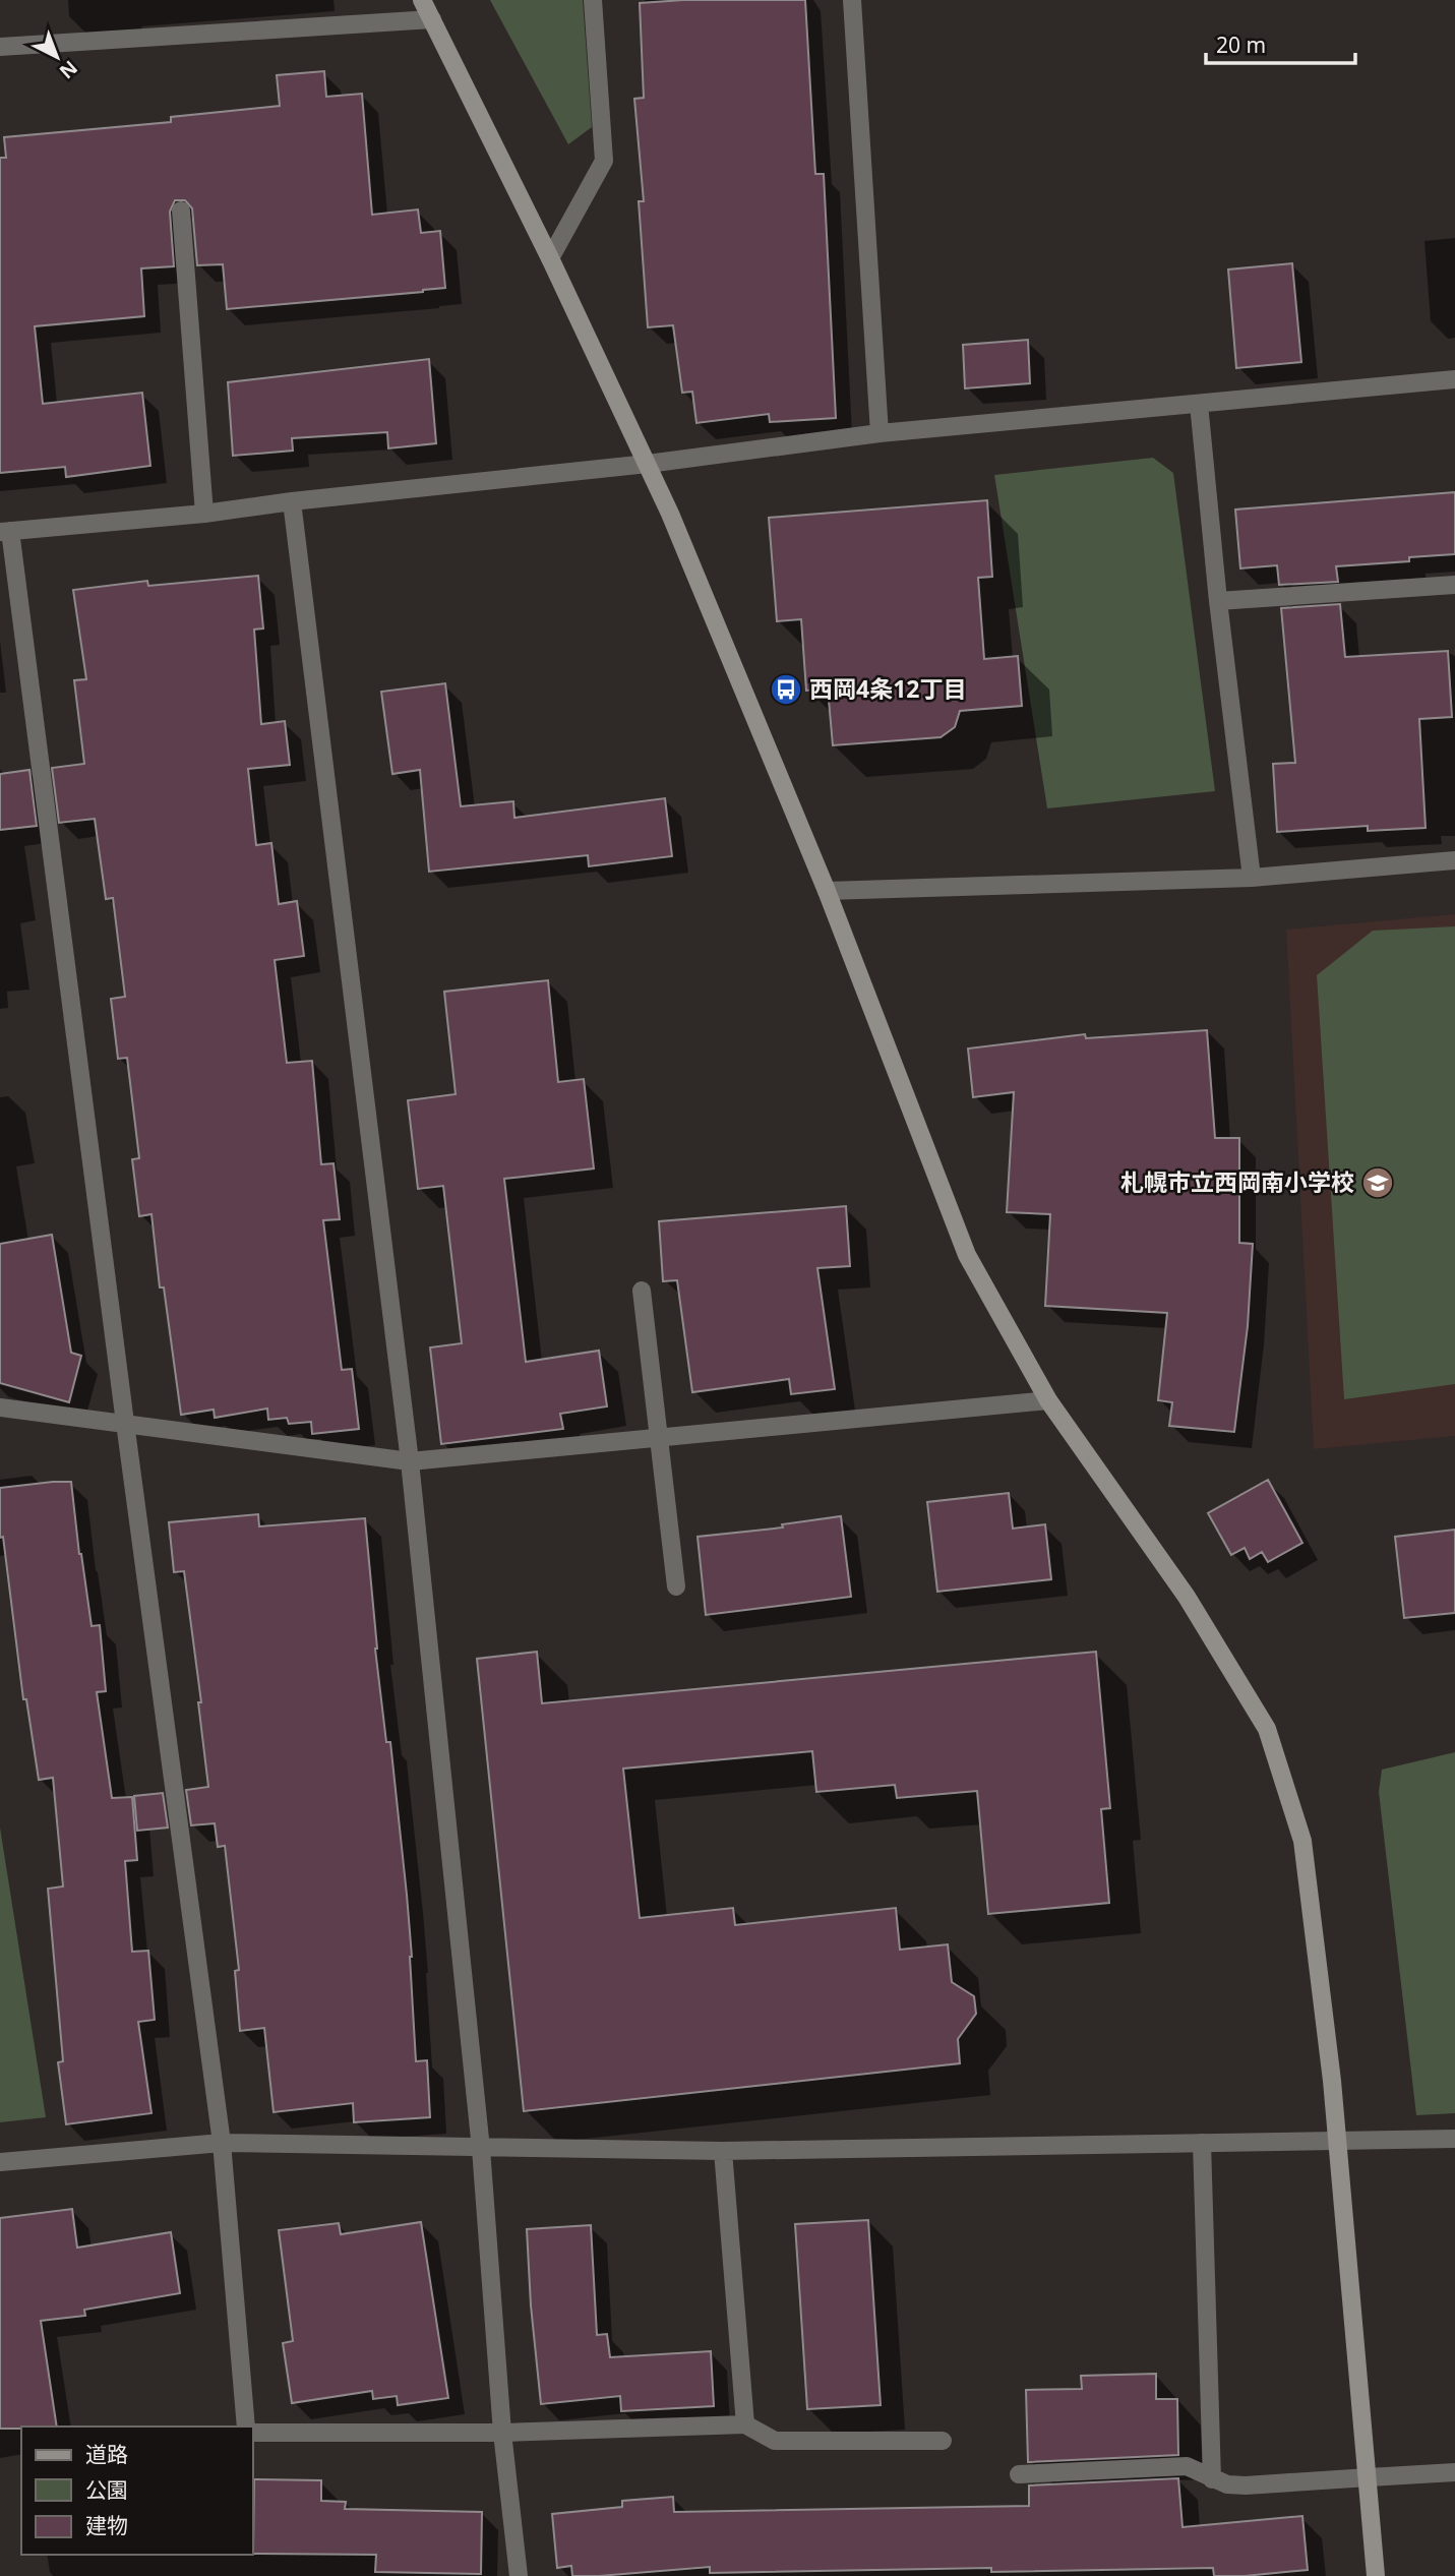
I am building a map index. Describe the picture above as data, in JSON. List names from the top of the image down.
{
  "places": {
    "bus stop": ["西岡4条12丁目"],
    "school or university": ["札幌市立西岡南小学校"]
  },
  "legend": ["道路", "公園", "建物"],
  "scale_bar": "20 m",
  "north": "bottom right"
}
